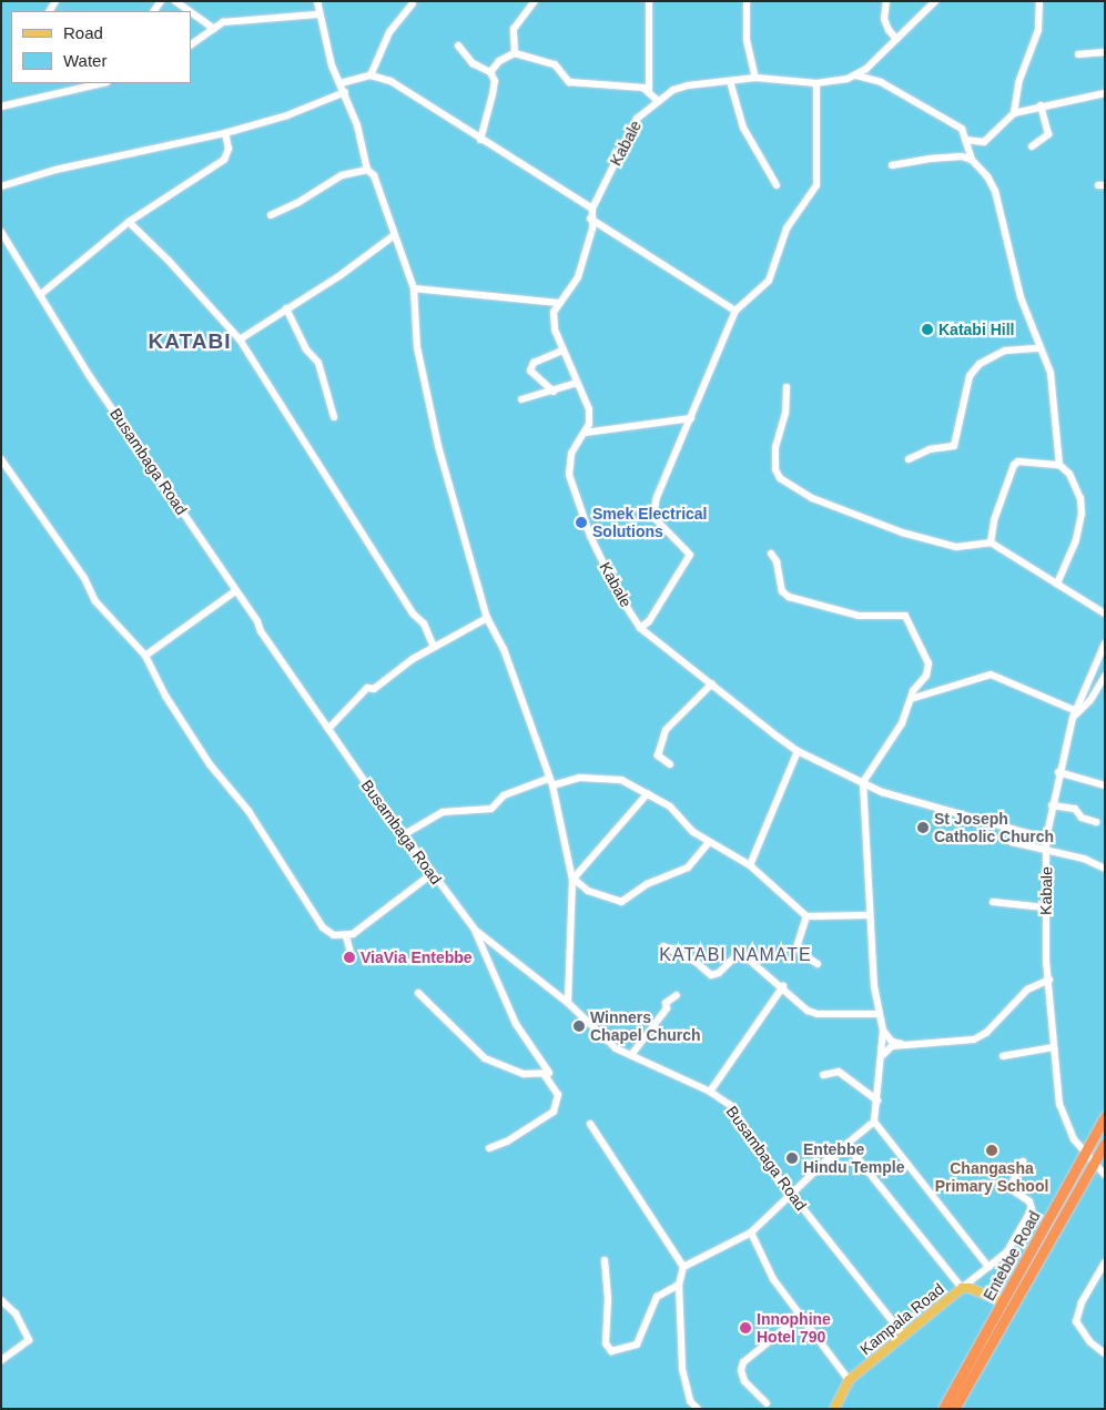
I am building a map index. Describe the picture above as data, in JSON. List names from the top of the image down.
{
  "streets": {
    "highway": ["Entebbe Road"],
    "main road": ["Kampala Road"],
    "street": ["Kabale", "Busambaga Road"]
  },
  "crossings": [
    ["Kabale", "Entebbe Road"],
    ["Busambaga Road", "Kampala Road"],
    ["Entebbe Road", "Kampala Road"]
  ],
  "districts": ["KATABI", "KATABI NAMATE"],
  "places": [
    "Katabi Hill",
    "Smek Electrical Solutions",
    "St Joseph Catholic Church",
    "ViaVia Entebbe",
    "Winners Chapel Church",
    "Changasha Primary School",
    "Entebbe Hindu Temple",
    "Innophine Hotel 790"
  ],
  "legend": ["Road", "Water"]
}
